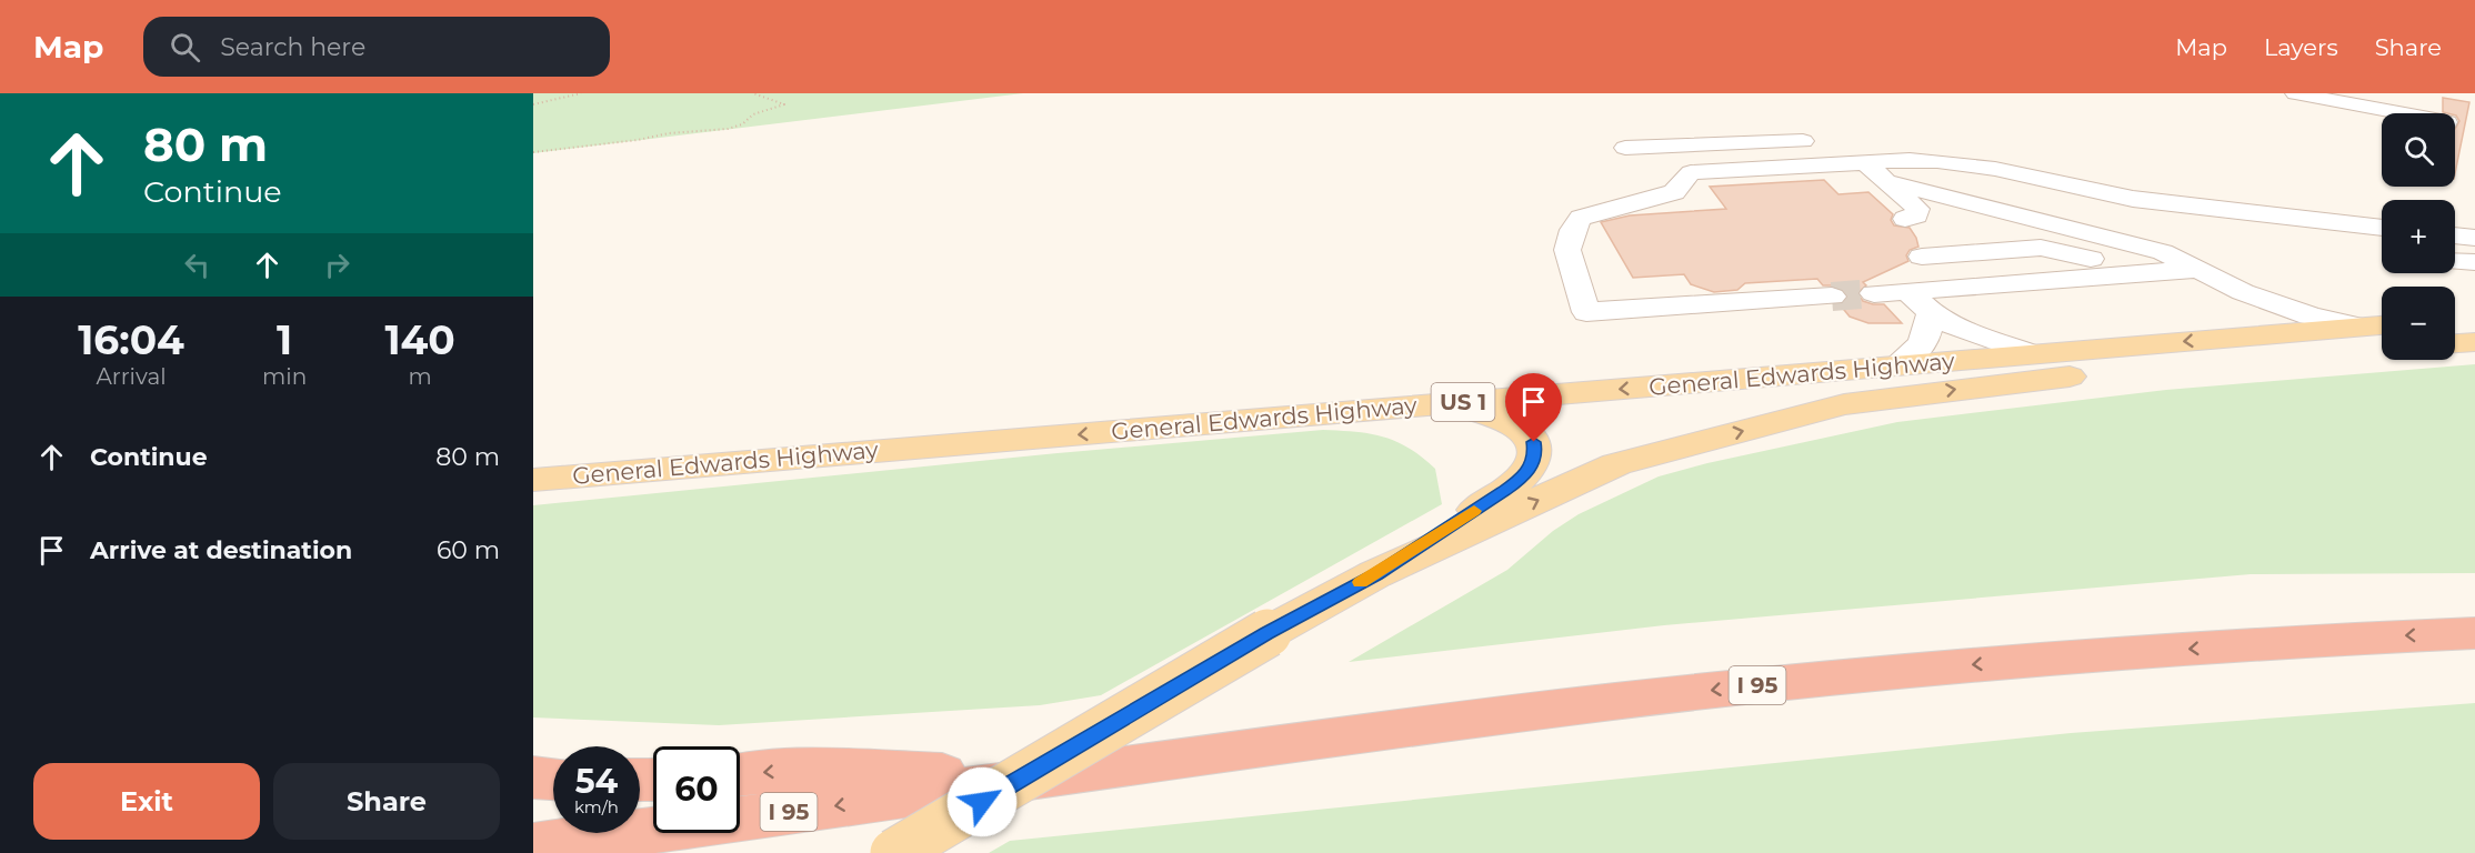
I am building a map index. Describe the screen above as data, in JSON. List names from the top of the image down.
{
  "streets": {
    "highway": ["I 95"],
    "main road": ["General Edwards Highway", "US 1"]
  },
  "page": {
    "header": "Map",
    "search": "Search here",
    "nav": ["Map", "Layers", "Share"],
    "turn": ["80 m", "Continue"],
    "map_buttons": ["+", "−"],
    "eta": [
      "16:04",
      "Arrival",
      "1",
      "min",
      "140",
      "m"
    ],
    "list": [
      {
        "name": "Continue",
        "value": "80 m"
      },
      {
        "name": "Arrive at destination",
        "value": "60 m"
      }
    ],
    "speed": "54 km/h",
    "limit": "60",
    "buttons": ["Exit", "Share"]
  }
}
